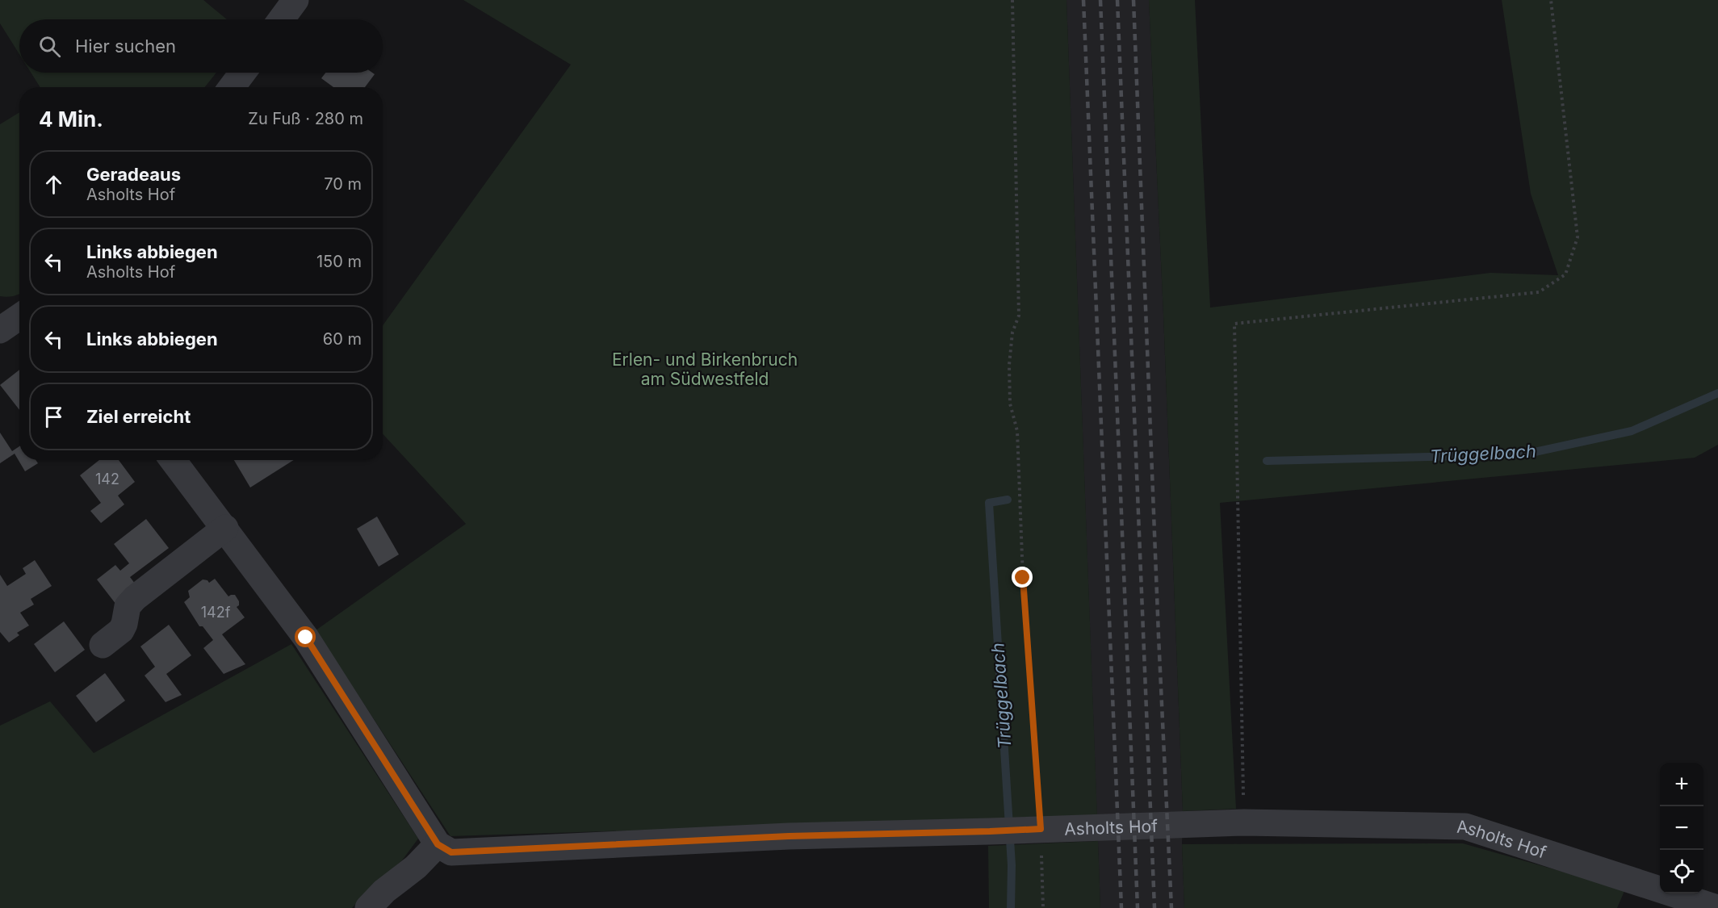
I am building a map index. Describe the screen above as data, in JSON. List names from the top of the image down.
{
  "streets": {
    "street": ["Asholts Hof"]
  },
  "water": ["Trüggelbach"],
  "parks": ["Erlen- und Birkenbruch am Südwestfeld"],
  "house_numbers": ["142", "142f"],
  "page": {
    "search": "Hier suchen",
    "heading": ["4 Min.", "Zu Fuß · 280 m"],
    "list": [
      ["Geradeaus", "Asholts Hof", "70 m"],
      ["Links abbiegen", "Asholts Hof", "150 m"],
      ["Links abbiegen", "60 m"],
      "Ziel erreicht"
    ],
    "map_buttons": ["+", "−"]
  }
}
